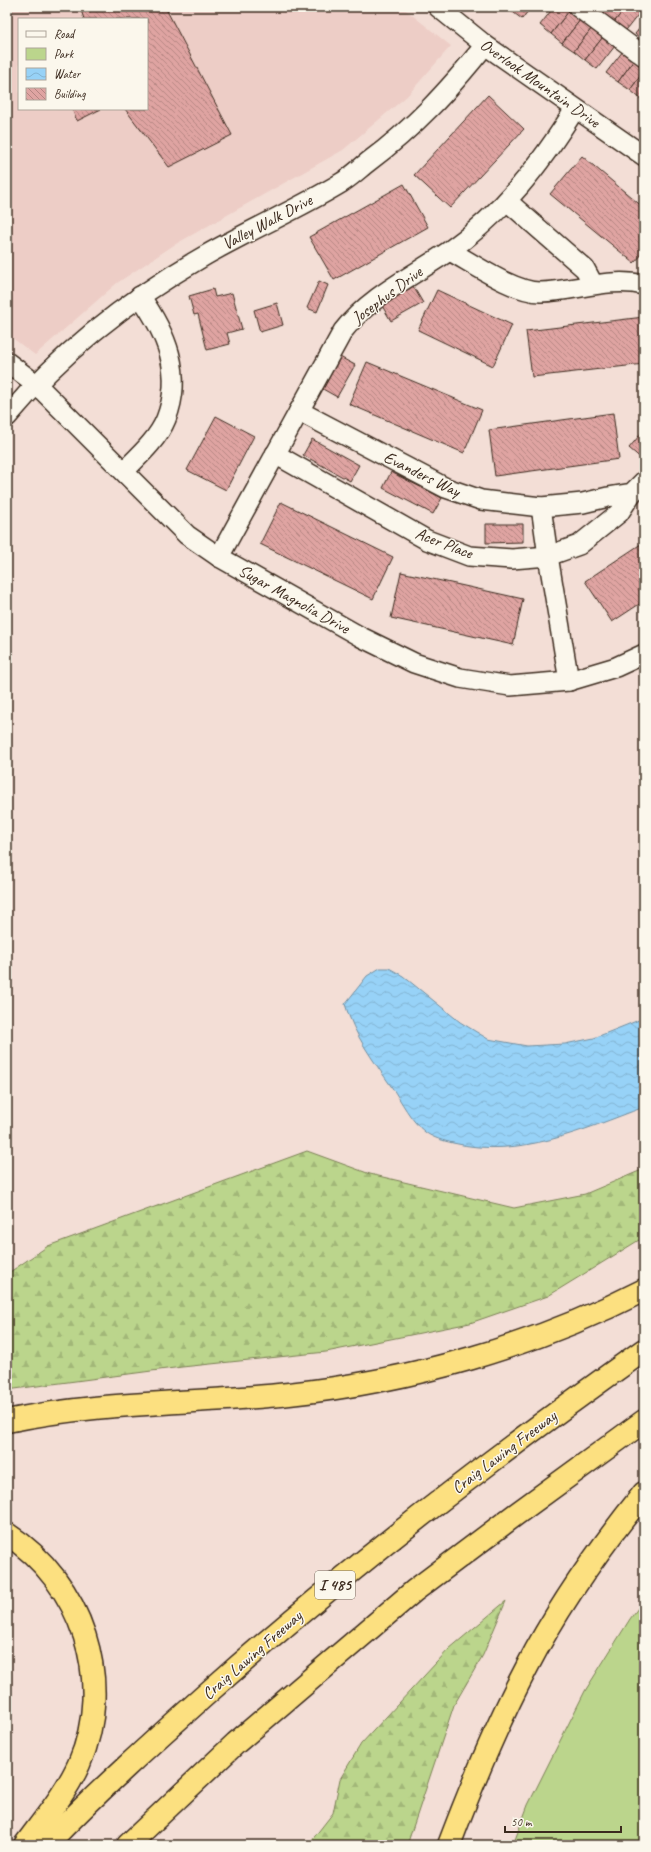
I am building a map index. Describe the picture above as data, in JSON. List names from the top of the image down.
{
  "streets": {
    "highway": ["Craig Lawing Freeway", "I 485"],
    "street": [
      "Overlook Mountain Drive",
      "Valley Walk Drive",
      "Josephus Drive",
      "Evanders Way",
      "Acer Place",
      "Sugar Magnolia Drive"
    ]
  },
  "crossings": [
    ["Overlook Mountain Drive", "Valley Walk Drive"],
    ["Overlook Mountain Drive", "Josephus Drive"],
    ["Valley Walk Drive", "Sugar Magnolia Drive"],
    ["Josephus Drive", "Evanders Way"],
    ["Josephus Drive", "Acer Place"],
    ["Josephus Drive", "Sugar Magnolia Drive"],
    ["Evanders Way", "Acer Place"]
  ],
  "legend": [
    "Road",
    "Park",
    "Water",
    "Building"
  ],
  "scale_bar": "50 m"
}
